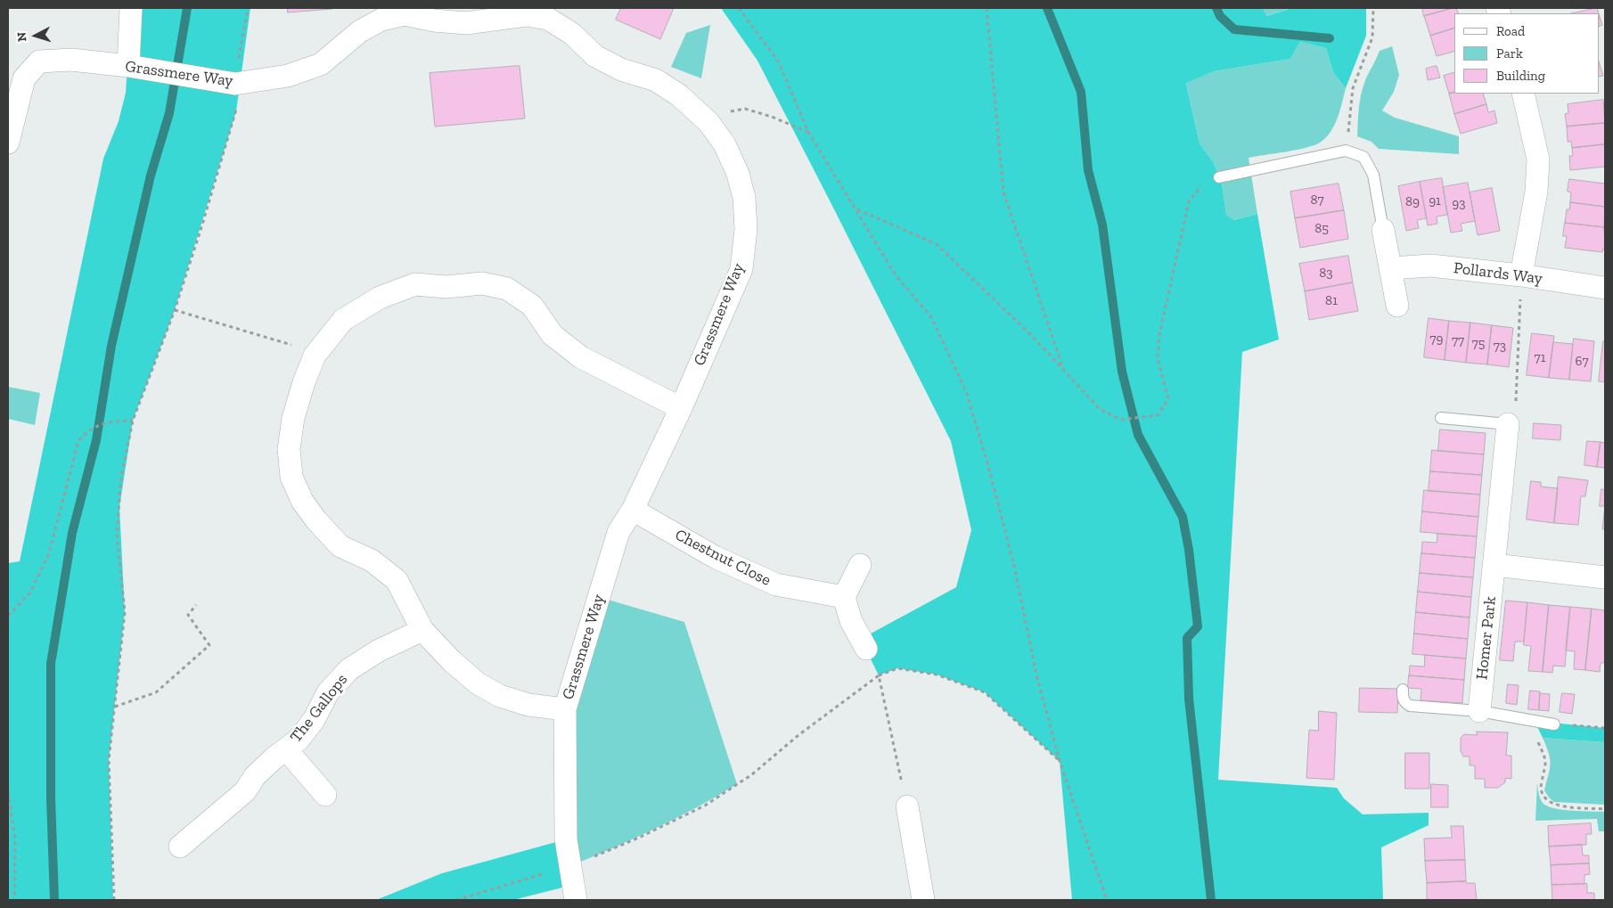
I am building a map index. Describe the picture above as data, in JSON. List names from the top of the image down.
{
  "streets": {
    "street": [
      "Grassmere Way",
      "Pollards Way",
      "Chestnut Close",
      "Homer Park",
      "The Gallops"
    ]
  },
  "crossings": [
    ["Grassmere Way", "Chestnut Close"]
  ],
  "house_numbers": [
    "87",
    "91",
    "89",
    "93",
    "85",
    "83",
    "81",
    "79",
    "77",
    "75",
    "73",
    "71",
    "67"
  ],
  "legend": ["Road", "Park", "Building"],
  "north": "left"
}
